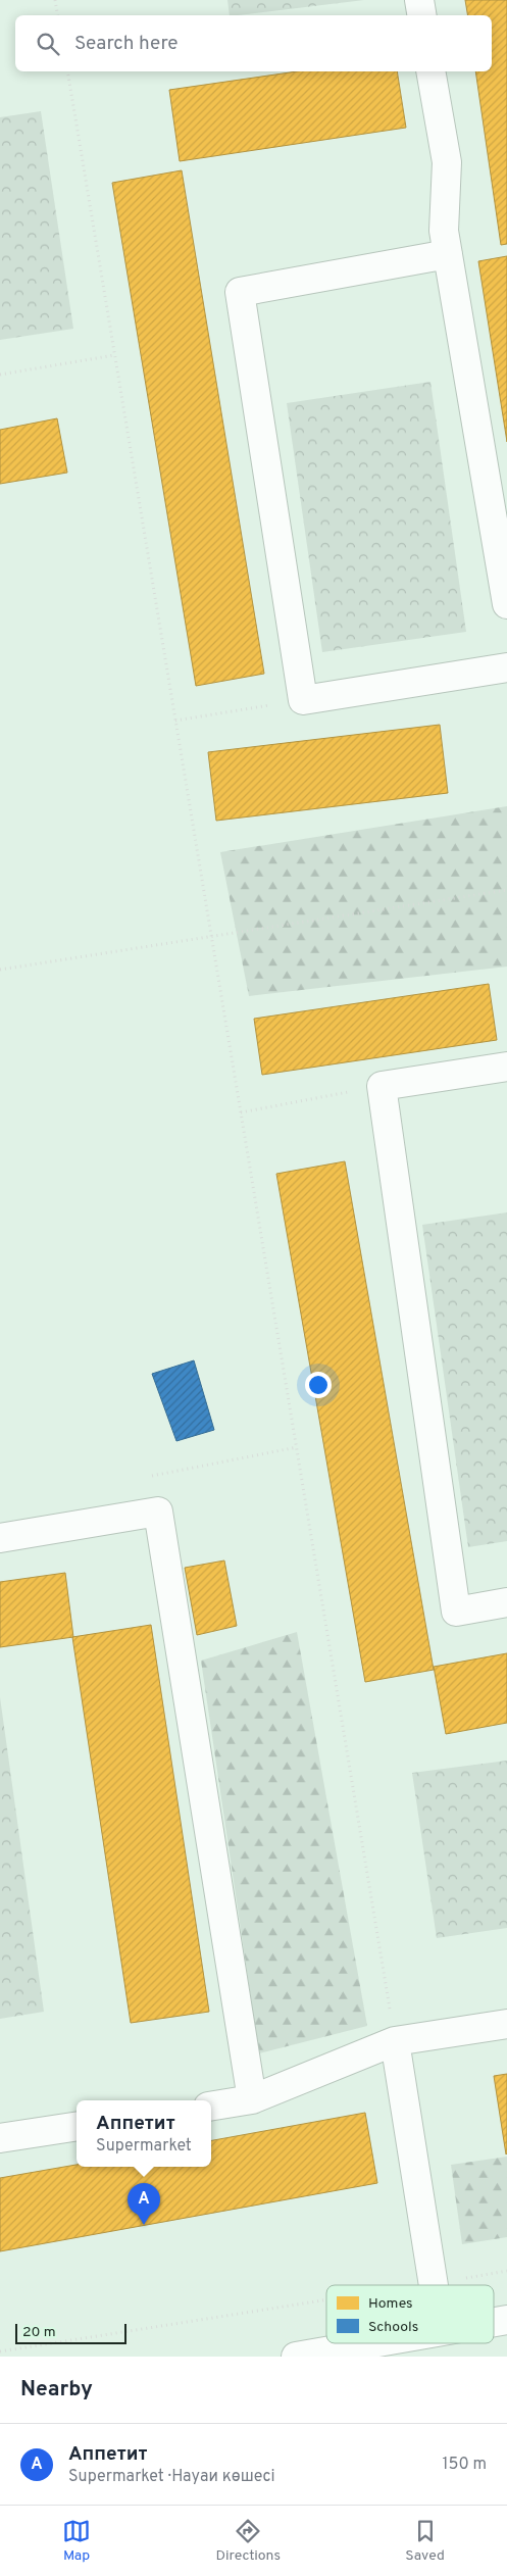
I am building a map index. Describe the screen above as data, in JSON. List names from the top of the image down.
{
  "legend": ["Homes", "Schools"],
  "scale_bar": "20 m",
  "page": {
    "search": "Search here",
    "popup": ["Аппетит", "Supermarket"],
    "pins": "A",
    "scale": "20 m",
    "heading": "Nearby",
    "list": [
      {
        "mark": "A",
        "name": "Аппетит",
        "note": "Supermarket · Науаи көшесі",
        "value": "150 m"
      }
    ],
    "nav": ["Map", "Directions", "Saved"]
  }
}
